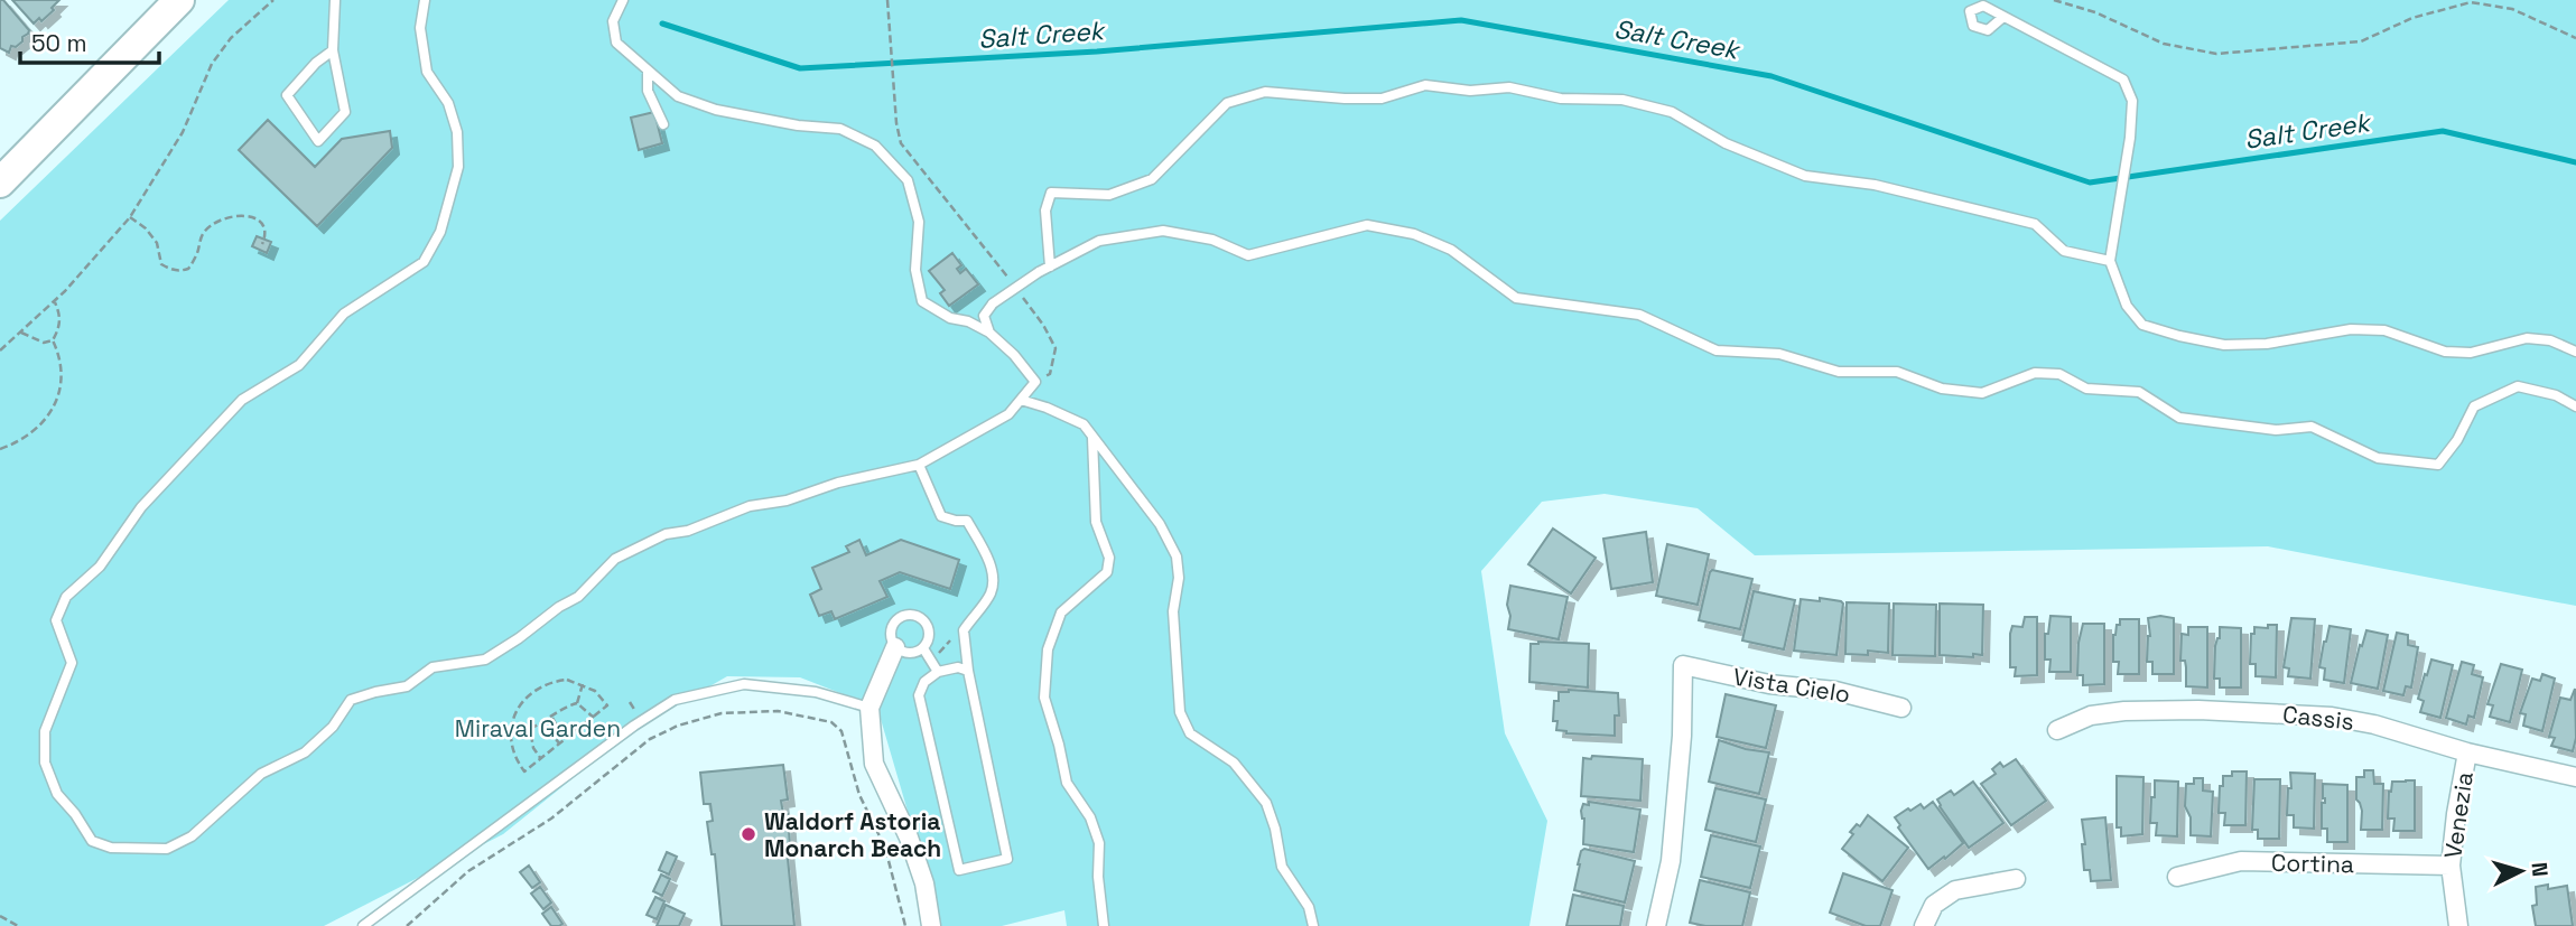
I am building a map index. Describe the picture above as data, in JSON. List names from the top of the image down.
{
  "streets": {
    "street": [
      "Vista Cielo",
      "Cassis",
      "Venezia",
      "Cortina"
    ]
  },
  "crossings": [
    ["Cassis", "Venezia"],
    ["Venezia", "Cortina"]
  ],
  "water": ["Salt Creek"],
  "parks": ["Miraval Garden"],
  "places": ["Waldorf Astoria Monarch Beach"],
  "scale_bar": "50 m",
  "north": "right"
}
